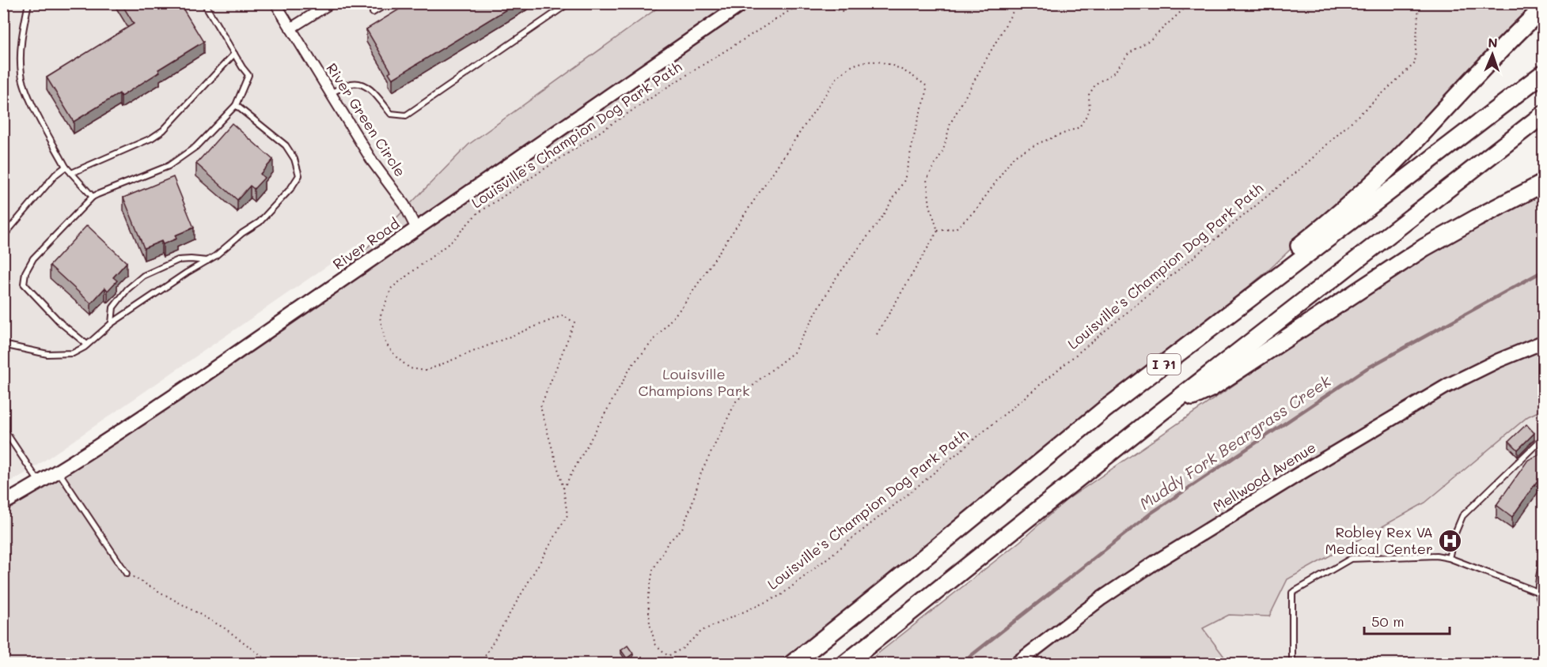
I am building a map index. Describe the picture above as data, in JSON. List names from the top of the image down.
{
  "streets": {
    "highway": ["I 71"],
    "street": ["River Green Circle", "River Road", "Mellwood Avenue"],
    "path": ["Louisville's Champion Dog Park Path"]
  },
  "crossings": [
    ["River Green Circle", "River Road"]
  ],
  "water": ["Muddy Fork Beargrass Creek"],
  "parks": ["Louisville Champions Park"],
  "places": {
    "hospital": ["Robley Rex VA Medical Center"]
  },
  "scale_bar": "50 m",
  "north": "top"
}
